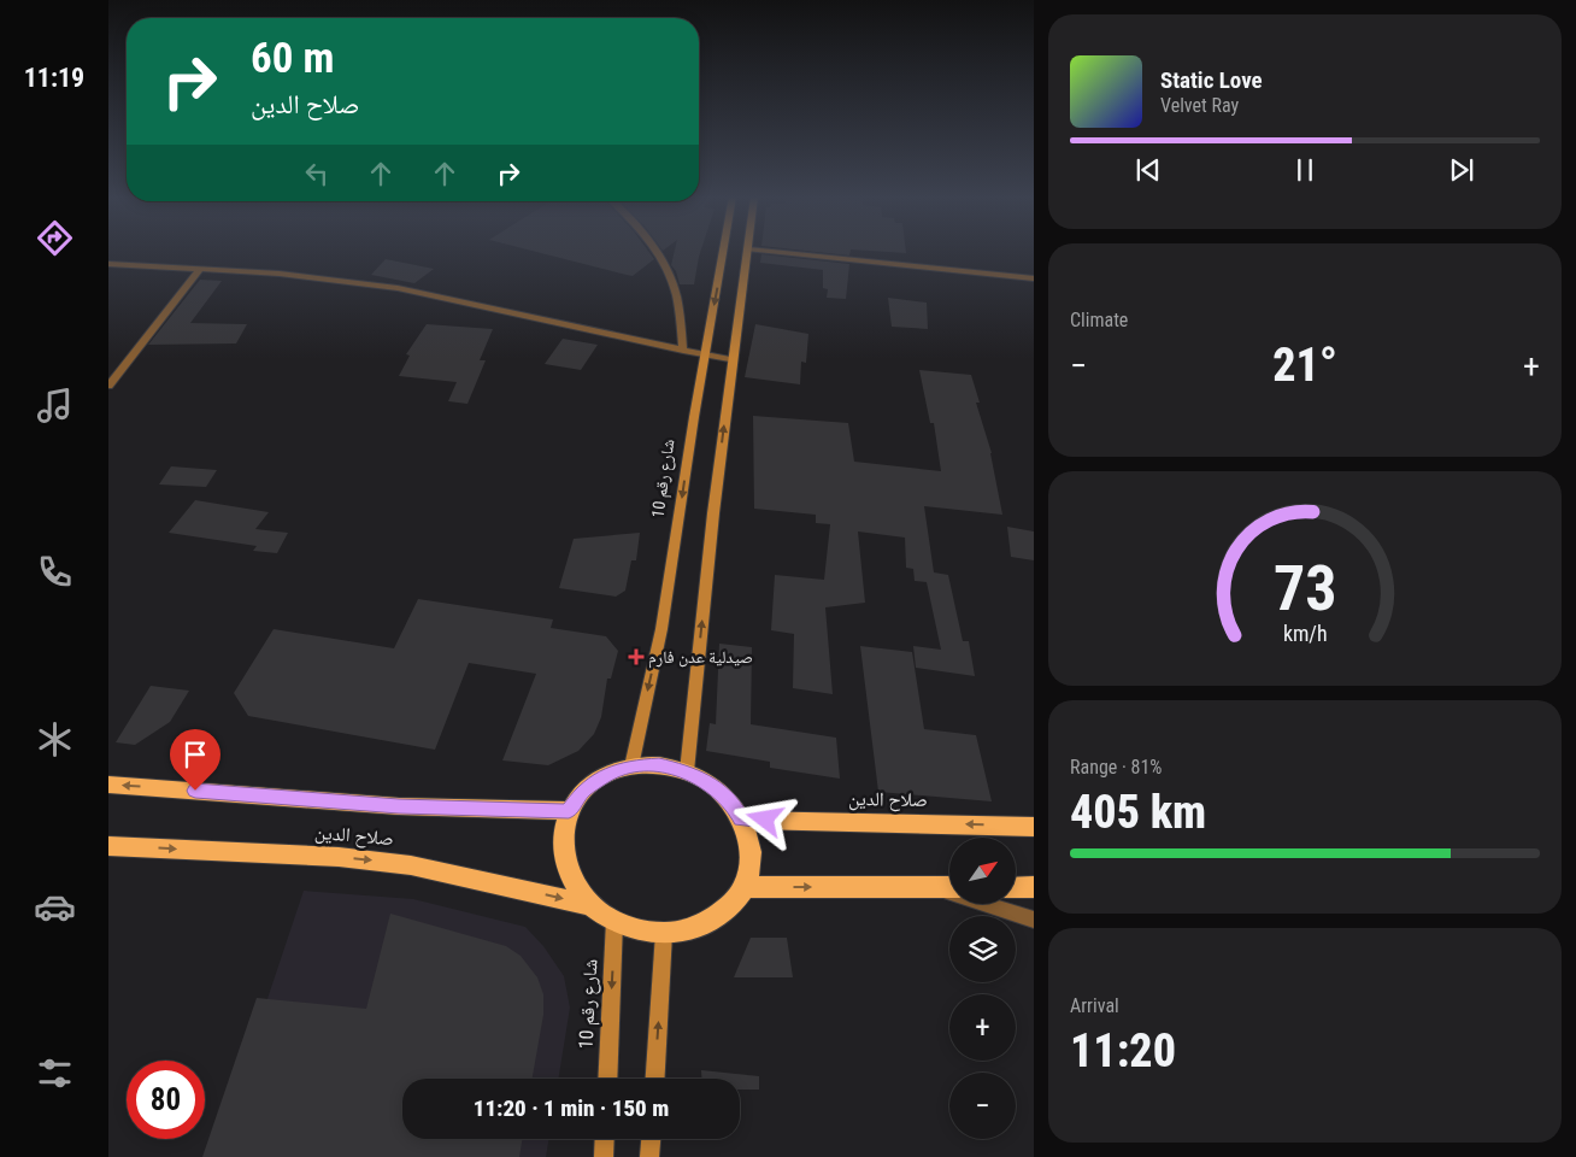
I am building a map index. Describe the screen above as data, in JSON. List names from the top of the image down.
{
  "streets": {
    "highway": ["صلاح الدين"],
    "main road": ["شارع رقم 10"]
  },
  "crossings": [
    ["شارع رقم 10", "صلاح الدين"]
  ],
  "places": {
    "health": ["صيدلية عدن فارم"]
  },
  "north": "top right",
  "page": {
    "tabs": "11:19",
    "turn": ["60 m", "صلاح الدين"],
    "song": ["Static Love", "Velvet Ray"],
    "tile": [
      "Climate",
      ["Range · 81%", "405 km"],
      ["Arrival", "11:20"]
    ],
    "heat": ["−", "21°", "+"],
    "map_buttons": ["+", "−"],
    "limit": "80",
    "trip": "11:20 · 1 min · 150 m",
    "gauge": ["73", "km/h"]
  }
}
